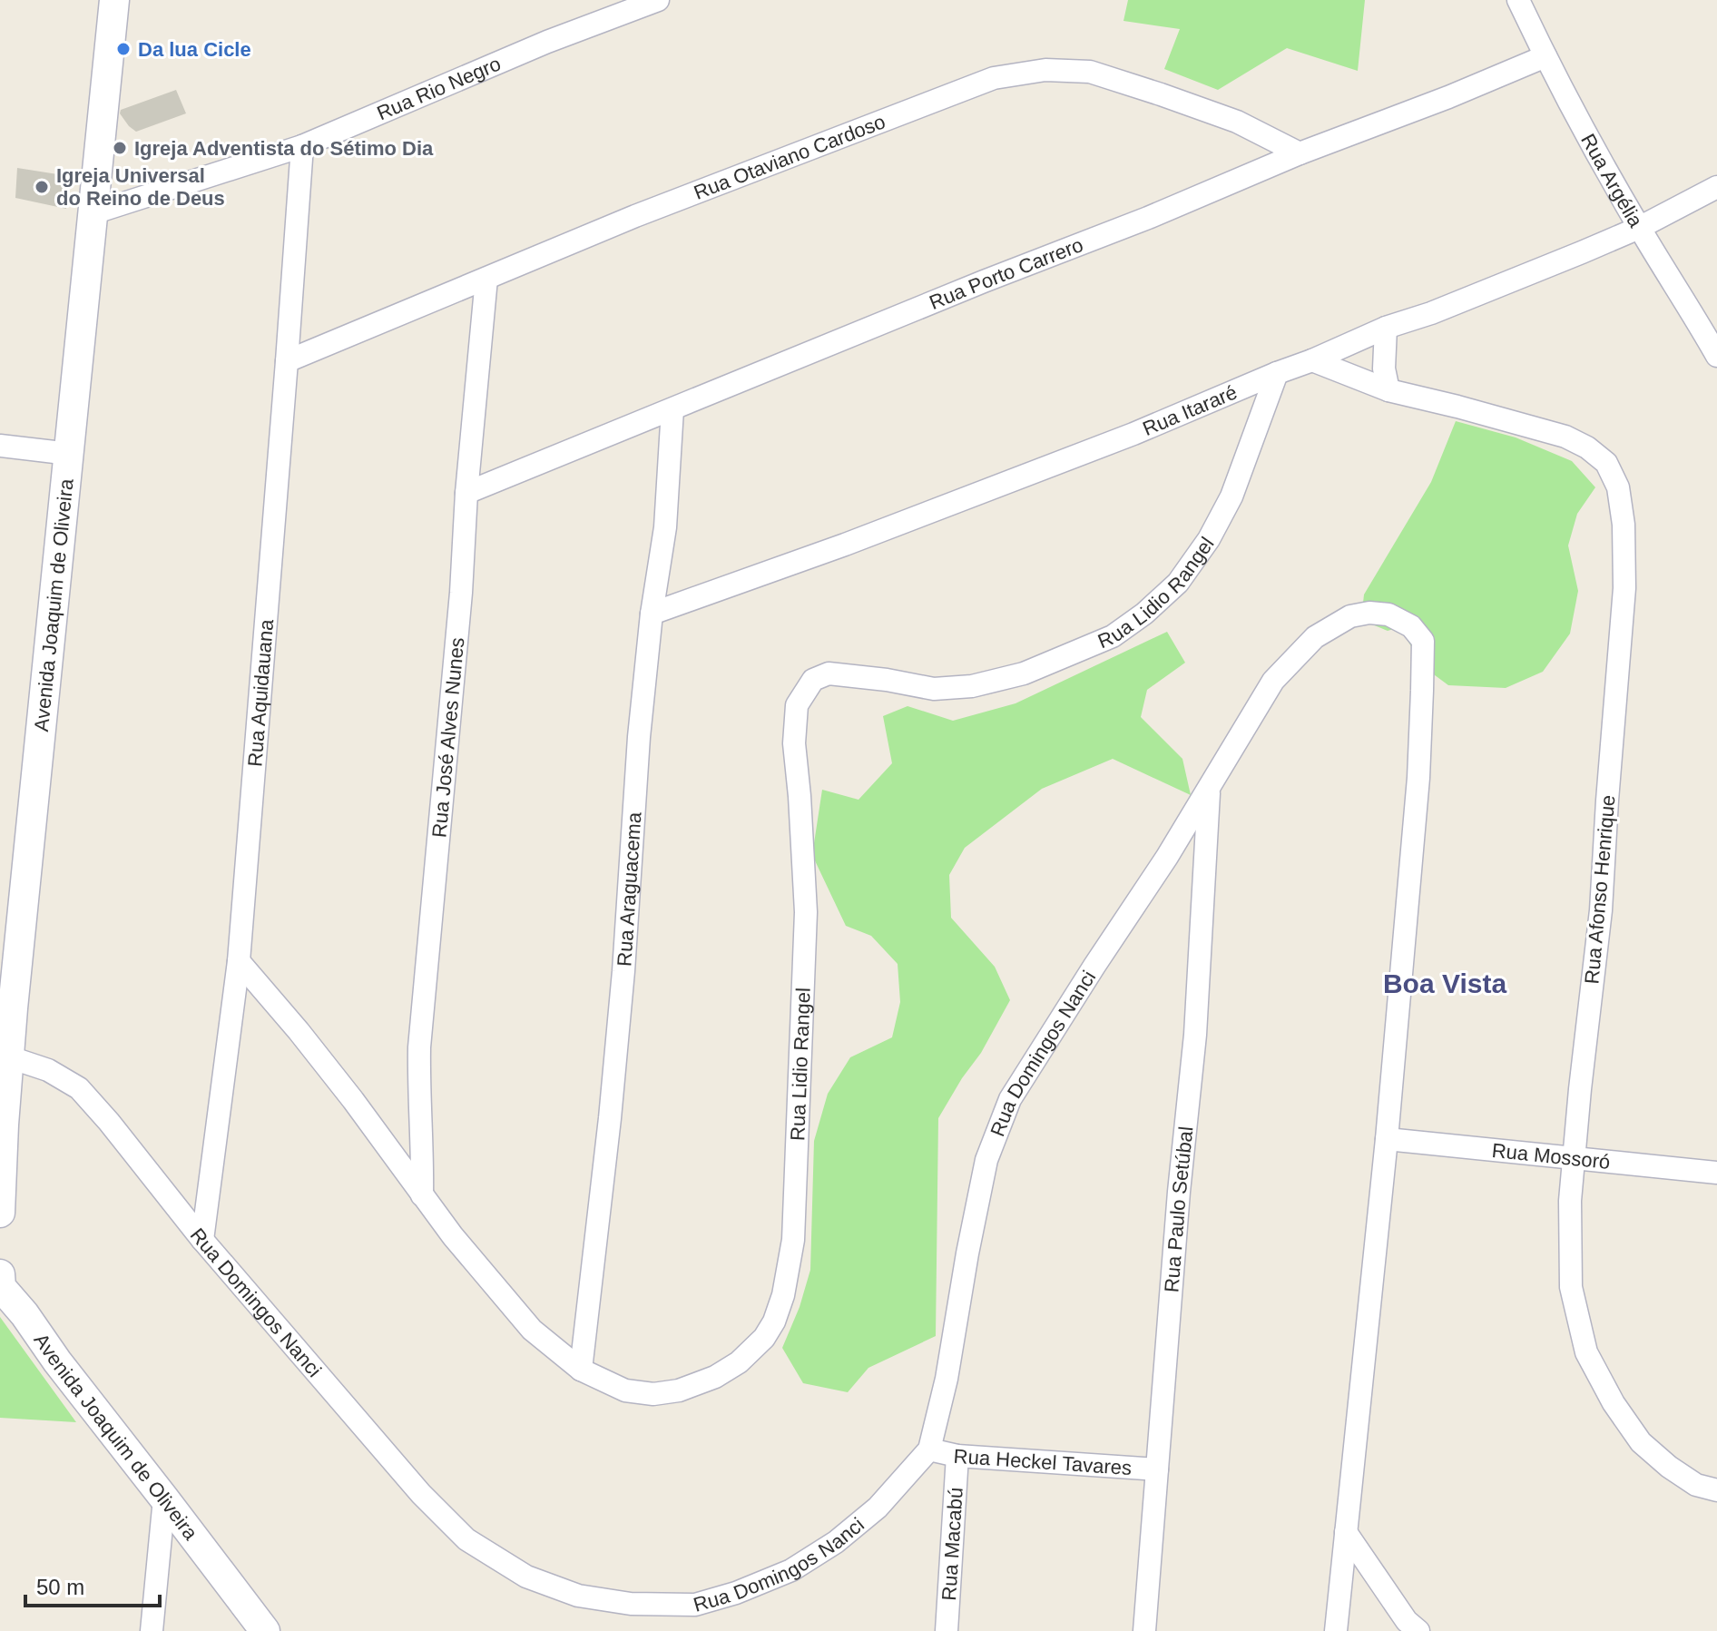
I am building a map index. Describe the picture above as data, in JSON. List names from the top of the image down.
{
  "streets": {
    "main road": ["Avenida Joaquim de Oliveira"],
    "street": [
      "Rua Rio Negro",
      "Rua Otaviano Cardoso",
      "Rua Argélia",
      "Rua Porto Carrero",
      "Rua Itararé",
      "Rua Lidio Rangel",
      "Rua Aquidauana",
      "Rua José Alves Nunes",
      "Rua Araguacema",
      "Rua Afonso Henrique",
      "Rua Domingos Nanci",
      "Rua Mossoró",
      "Rua Paulo Setúbal",
      "Rua Heckel Tavares",
      "Rua Macabú"
    ]
  },
  "crossings": [
    ["Rua Rio Negro", "Avenida Joaquim de Oliveira"],
    ["Rua Rio Negro", "Rua Aquidauana"],
    ["Rua Otaviano Cardoso", "Rua Porto Carrero"],
    ["Rua Otaviano Cardoso", "Rua Aquidauana"],
    ["Rua Otaviano Cardoso", "Rua José Alves Nunes"],
    ["Rua Argélia", "Rua Porto Carrero"],
    ["Rua Argélia", "Rua Itararé"],
    ["Rua Porto Carrero", "Rua José Alves Nunes"],
    ["Rua Porto Carrero", "Rua Araguacema"],
    ["Rua Itararé", "Rua Lidio Rangel"],
    ["Rua Itararé", "Rua Araguacema"],
    ["Rua Itararé", "Rua Afonso Henrique"],
    ["Rua Lidio Rangel", "Rua Aquidauana"],
    ["Rua Lidio Rangel", "Rua José Alves Nunes"],
    ["Rua Lidio Rangel", "Rua Araguacema"],
    ["Avenida Joaquim de Oliveira", "Rua Domingos Nanci"],
    ["Rua Aquidauana", "Rua Domingos Nanci"],
    ["Rua Afonso Henrique", "Rua Mossoró"],
    ["Rua Domingos Nanci", "Rua Mossoró"],
    ["Rua Domingos Nanci", "Rua Paulo Setúbal"],
    ["Rua Domingos Nanci", "Rua Heckel Tavares"],
    ["Rua Paulo Setúbal", "Rua Heckel Tavares"],
    ["Rua Heckel Tavares", "Rua Macabú"]
  ],
  "districts": ["Boa Vista"],
  "places": ["Da lua Cicle", "Igreja Adventista do Sétimo Dia", "Igreja Universal do Reino de Deus"],
  "scale_bar": "50 m"
}
